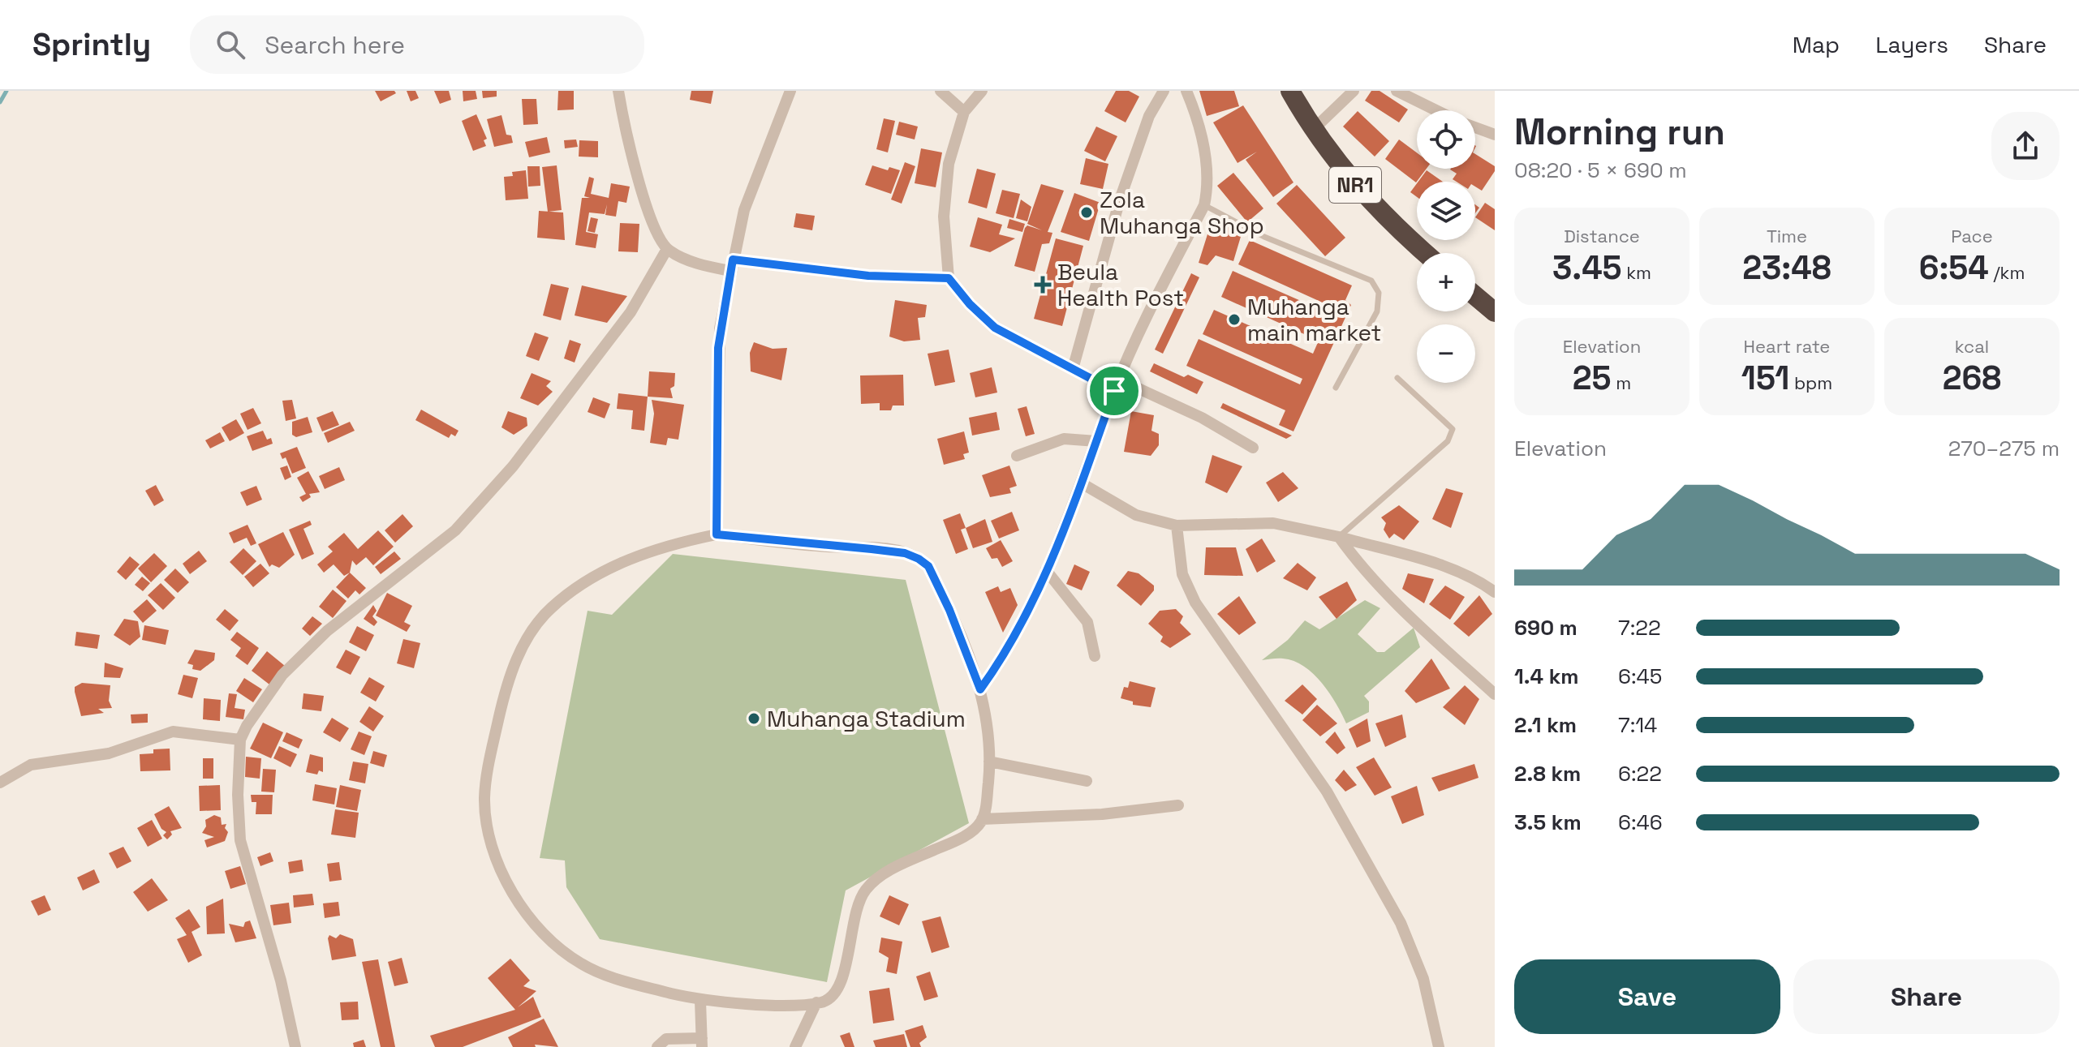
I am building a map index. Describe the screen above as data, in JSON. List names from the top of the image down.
{
  "streets": {
    "highway": ["NR1"]
  },
  "places": {
    "other": ["Zola Muhanga Shop", "Muhanga main market", "Muhanga Stadium"],
    "health": ["Beula Health Post"]
  },
  "page": {
    "header": "Sprintly",
    "search": "Search here",
    "nav": ["Map", "Layers", "Share"],
    "heading": ["Morning run", "08:20 · 5 × 690 m"],
    "map_buttons": ["+", "−"],
    "stats": [
      ["Distance", "3.45 km"],
      ["Time", "23:48"],
      ["Pace", "6:54 /km"],
      ["Elevation", "25 m"],
      ["Heart rate", "151 bpm"],
      ["kcal", "268"]
    ],
    "chart": ["Elevation", "270–275 m"],
    "list": [
      {
        "name": "690 m",
        "note": "7:22"
      },
      {
        "name": "1.4 km",
        "note": "6:45"
      },
      {
        "name": "2.1 km",
        "note": "7:14"
      },
      {
        "name": "2.8 km",
        "note": "6:22"
      },
      {
        "name": "3.5 km",
        "note": "6:46"
      }
    ],
    "buttons": ["Save", "Share"]
  }
}
